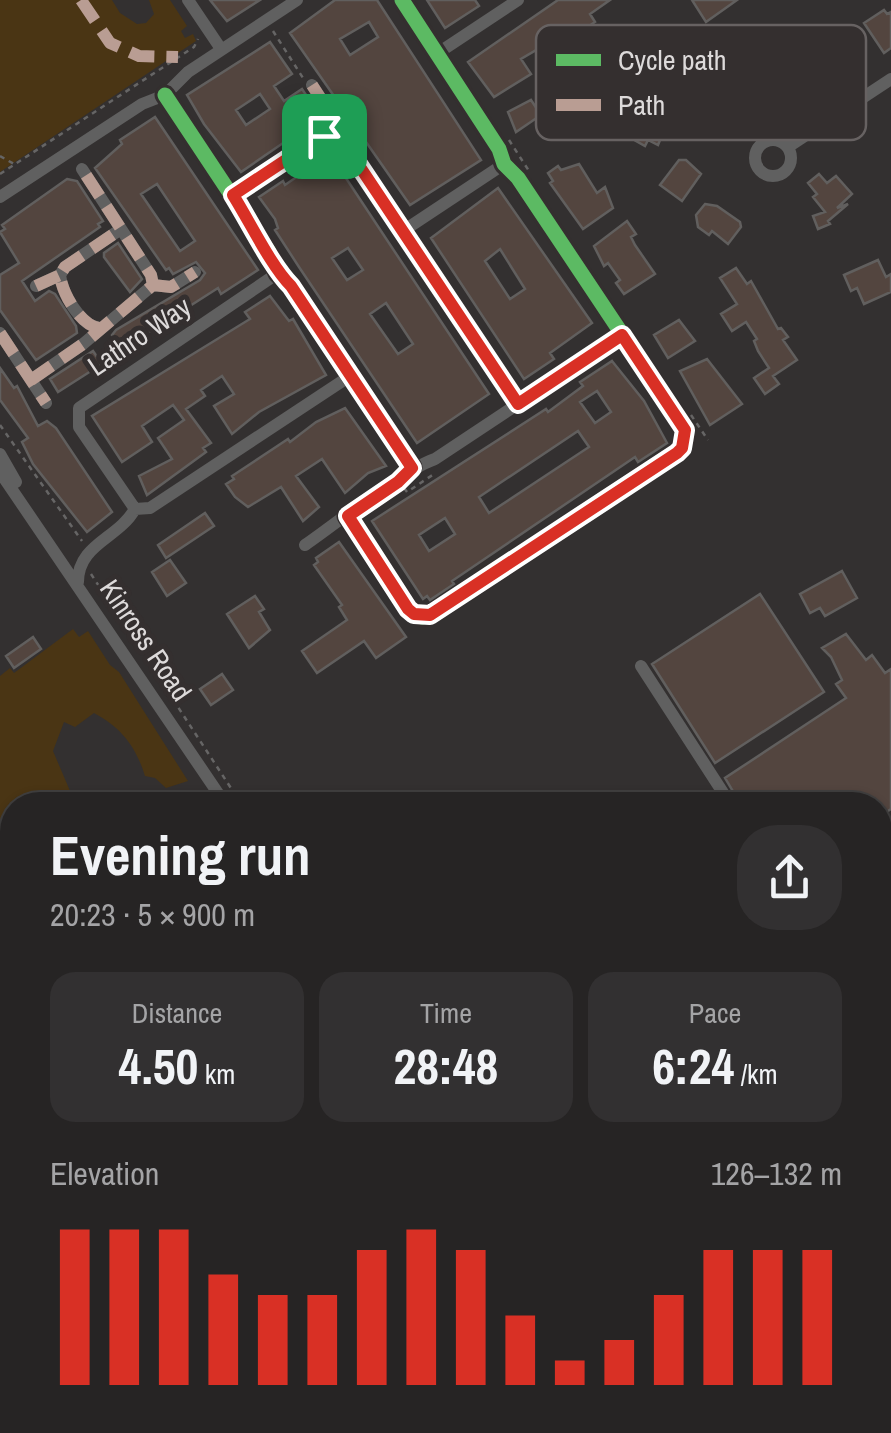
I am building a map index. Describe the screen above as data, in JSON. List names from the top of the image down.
{
  "streets": {
    "street": ["Lathro Way", "Kinross Road"]
  },
  "legend": ["Cycle path", "Path"],
  "page": {
    "heading": ["Evening run", "20:23 · 5 × 900 m"],
    "stats": [
      ["Distance", "4.50 km"],
      ["Time", "28:48"],
      ["Pace", "6:24 /km"]
    ],
    "chart": ["Elevation", "126–132 m"]
  }
}
